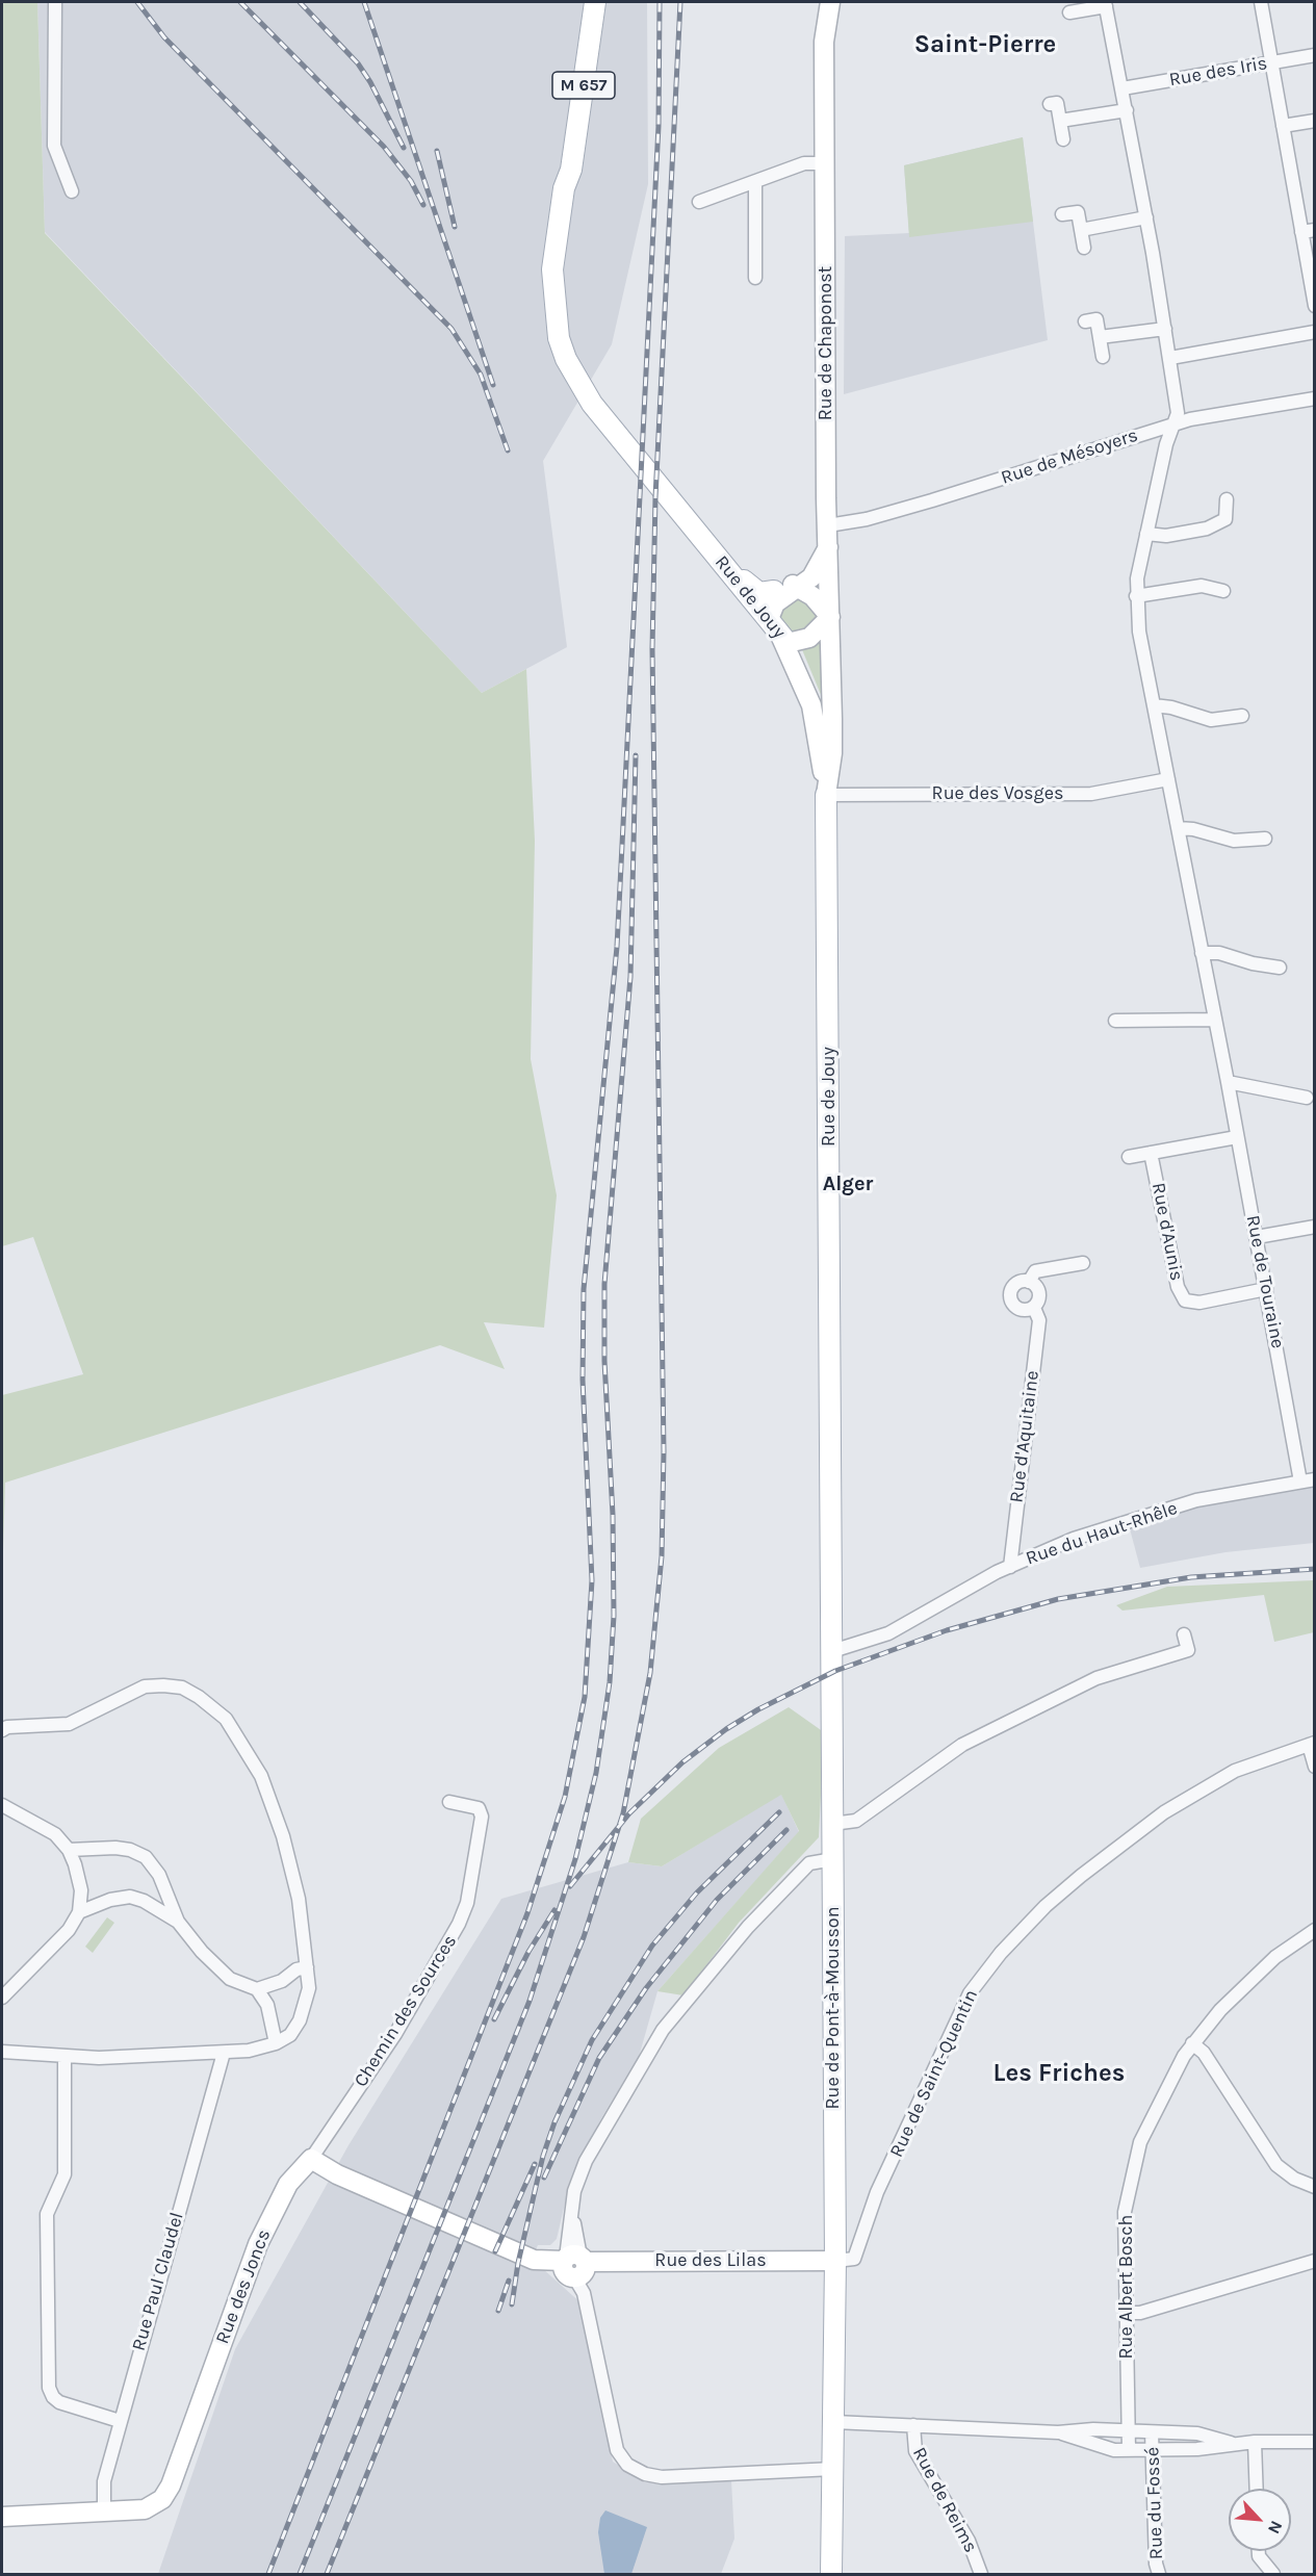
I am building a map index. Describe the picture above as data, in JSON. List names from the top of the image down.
{
  "streets": {
    "main road": [
      "M 657",
      "Rue de Chaponost",
      "Rue de Jouy",
      "Rue de Pont-à-Mousson",
      "Rue des Lilas",
      "Rue des Joncs"
    ],
    "street": [
      "Rue des Iris",
      "Rue de Mésoyers",
      "Rue des Vosges",
      "Rue d'Aunis",
      "Rue de Touraine",
      "Rue d'Aquitaine",
      "Rue du Haut-Rhêle",
      "Chemin des Sources",
      "Rue de Saint-Quentin",
      "Rue Paul Claudel",
      "Rue Albert Bosch",
      "Rue de Reims",
      "Rue du Fossé"
    ]
  },
  "crossings": [
    ["Rue des Iris", "Rue de Touraine"],
    ["Rue de Chaponost", "Rue de Mésoyers"],
    ["Rue de Chaponost", "Rue de Jouy"],
    ["Rue de Mésoyers", "Rue de Touraine"],
    ["Rue de Jouy", "Rue des Vosges"],
    ["Rue de Jouy", "Rue de Pont-à-Mousson"],
    ["Rue des Vosges", "Rue de Touraine"],
    ["Rue d'Aunis", "Rue de Touraine"],
    ["Rue de Touraine", "Rue du Haut-Rhêle"],
    ["Rue d'Aquitaine", "Rue du Haut-Rhêle"],
    ["Rue du Haut-Rhêle", "Rue de Pont-à-Mousson"],
    ["Rue de Pont-à-Mousson", "Rue de Saint-Quentin"],
    ["Rue de Pont-à-Mousson", "Rue des Lilas"],
    ["Chemin des Sources", "Rue des Joncs"],
    ["Rue de Saint-Quentin", "Rue des Lilas"],
    ["Rue Paul Claudel", "Rue des Joncs"]
  ],
  "districts": ["Saint-Pierre", "Alger", "Les Friches"],
  "north": "bottom right"
}
